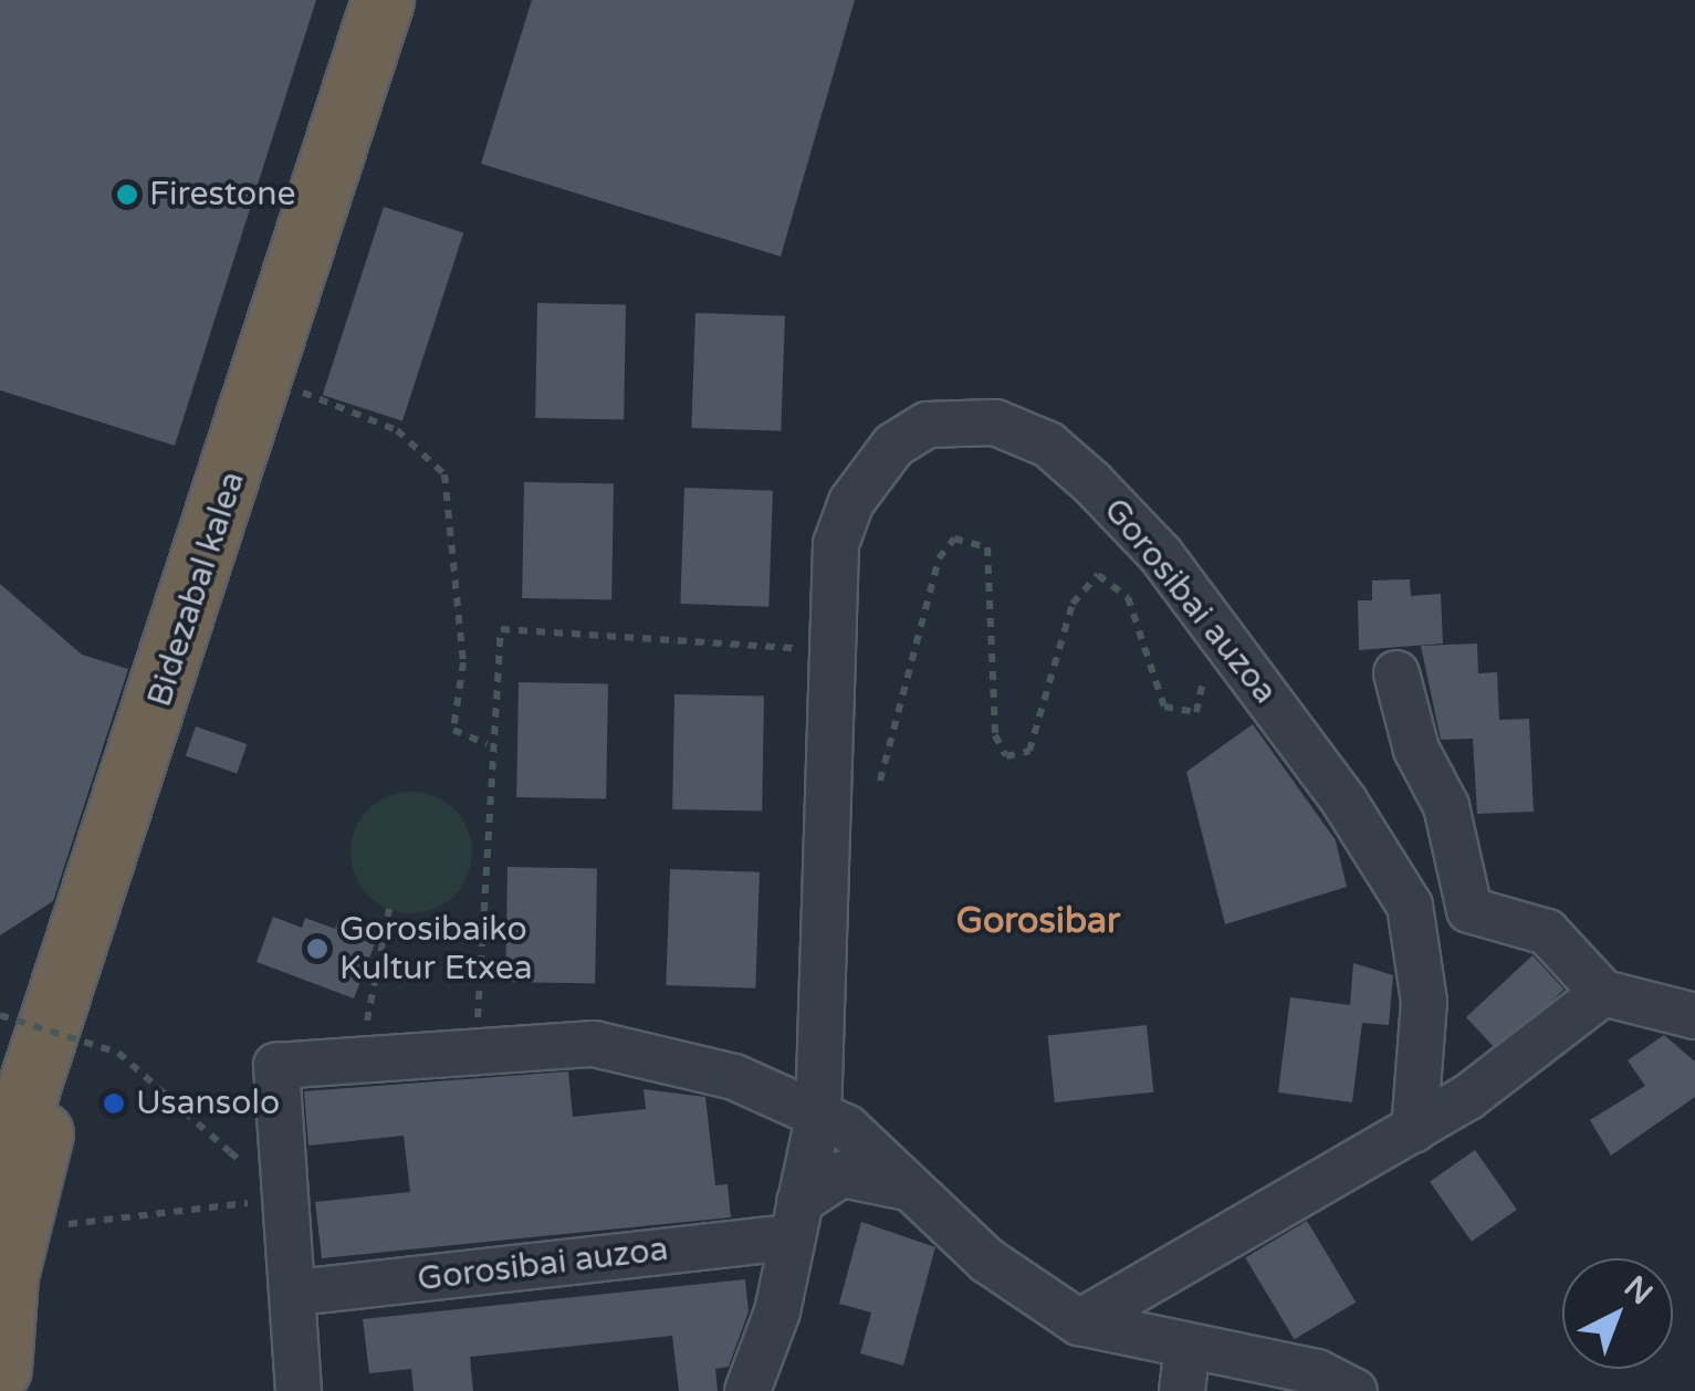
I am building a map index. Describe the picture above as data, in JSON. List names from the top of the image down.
{
  "streets": {
    "highway": ["Bidezabal kalea"],
    "street": ["Gorosibai auzoa"]
  },
  "districts": ["Gorosibar"],
  "places": ["Firestone", "Gorosibaiko Kultur Etxea", "Usansolo"],
  "north": "top right"
}
